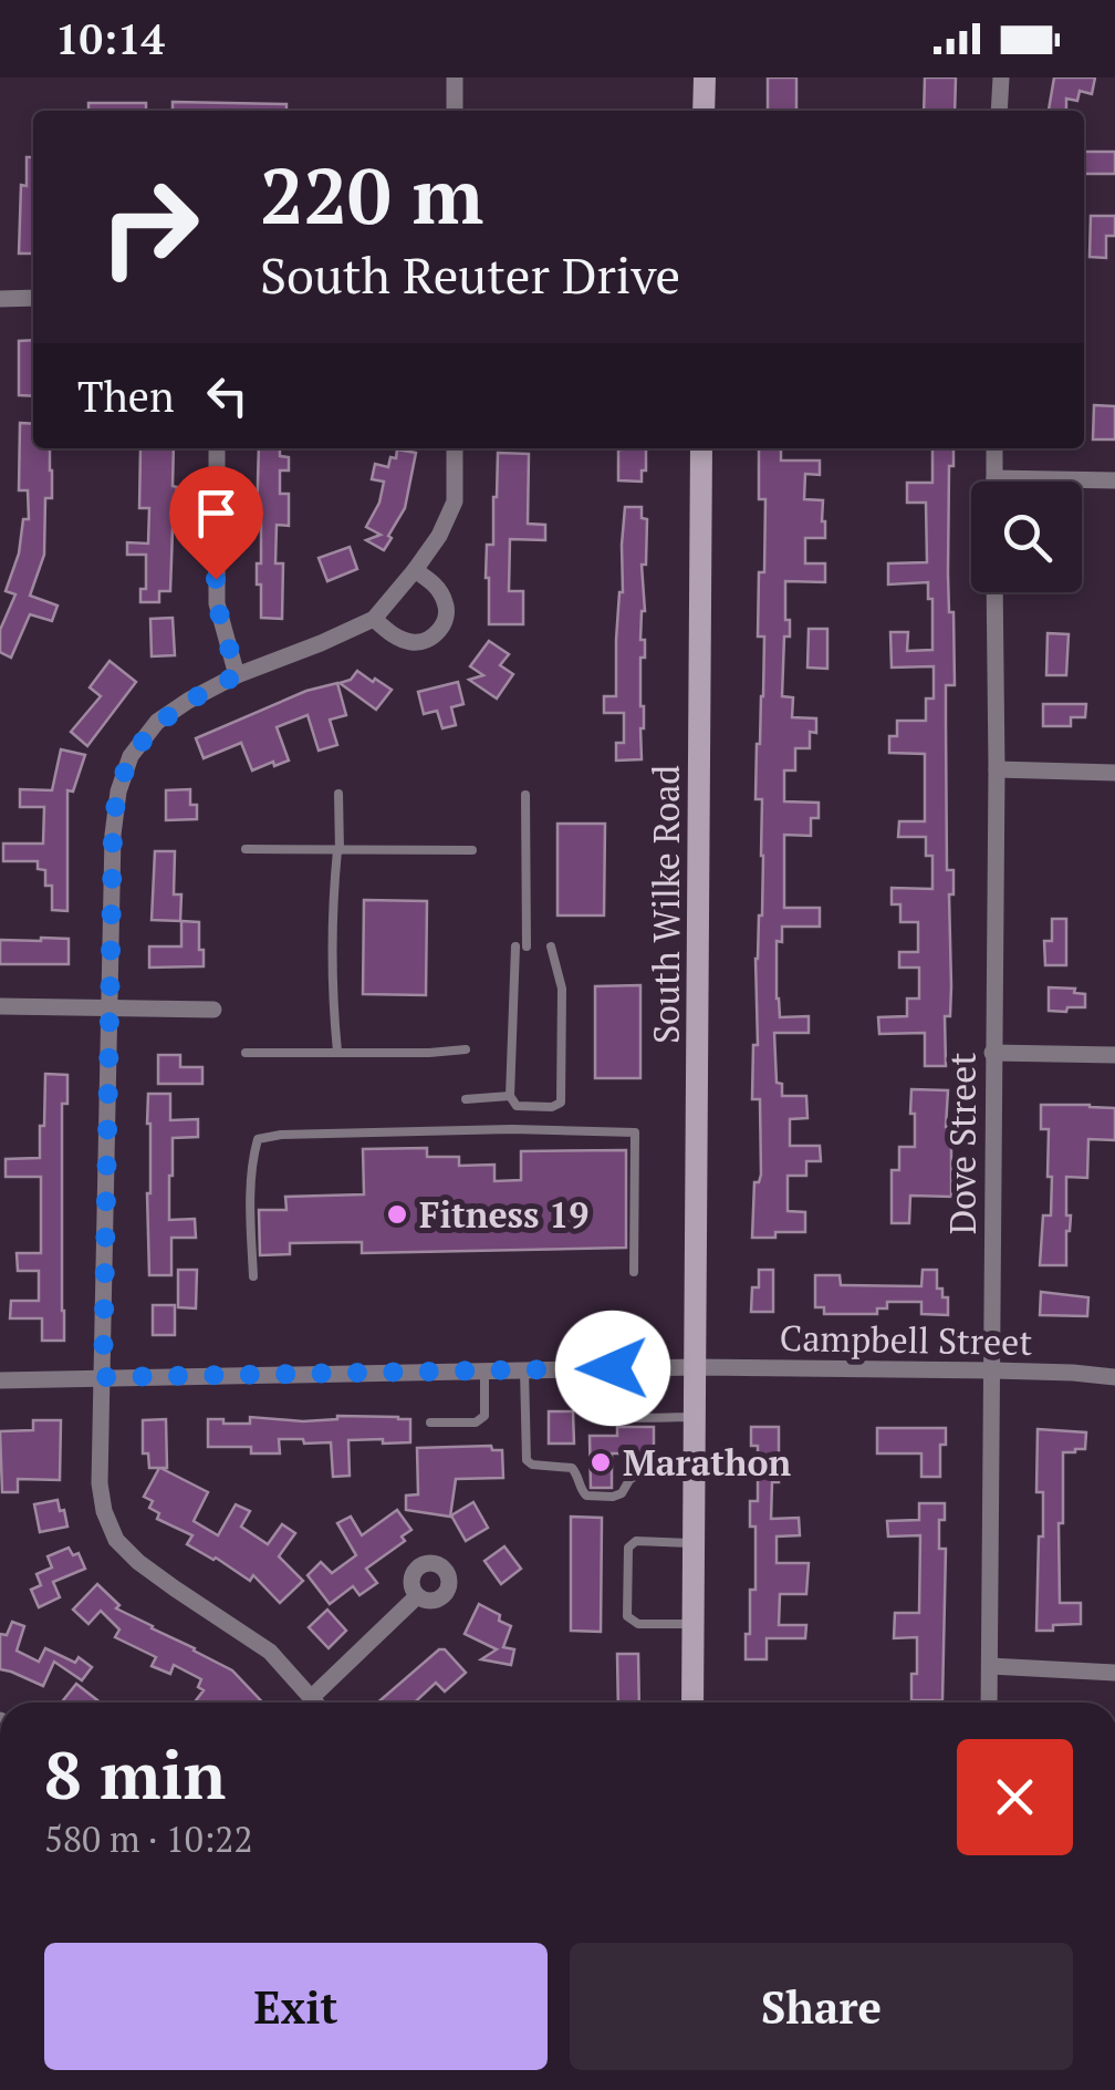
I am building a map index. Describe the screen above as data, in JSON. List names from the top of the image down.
{
  "streets": {
    "main road": ["South Wilke Road"],
    "street": ["Dove Street", "Campbell Street"]
  },
  "crossings": [
    ["South Wilke Road", "Campbell Street"],
    ["Dove Street", "Campbell Street"]
  ],
  "places": ["Fitness 19", "Marathon"],
  "page": {
    "status": "10:14",
    "turn": ["220 m", "South Reuter Drive"],
    "then": "Then",
    "heading": ["8 min", "580 m · 10:22"],
    "buttons": ["Exit", "Share"]
  }
}
